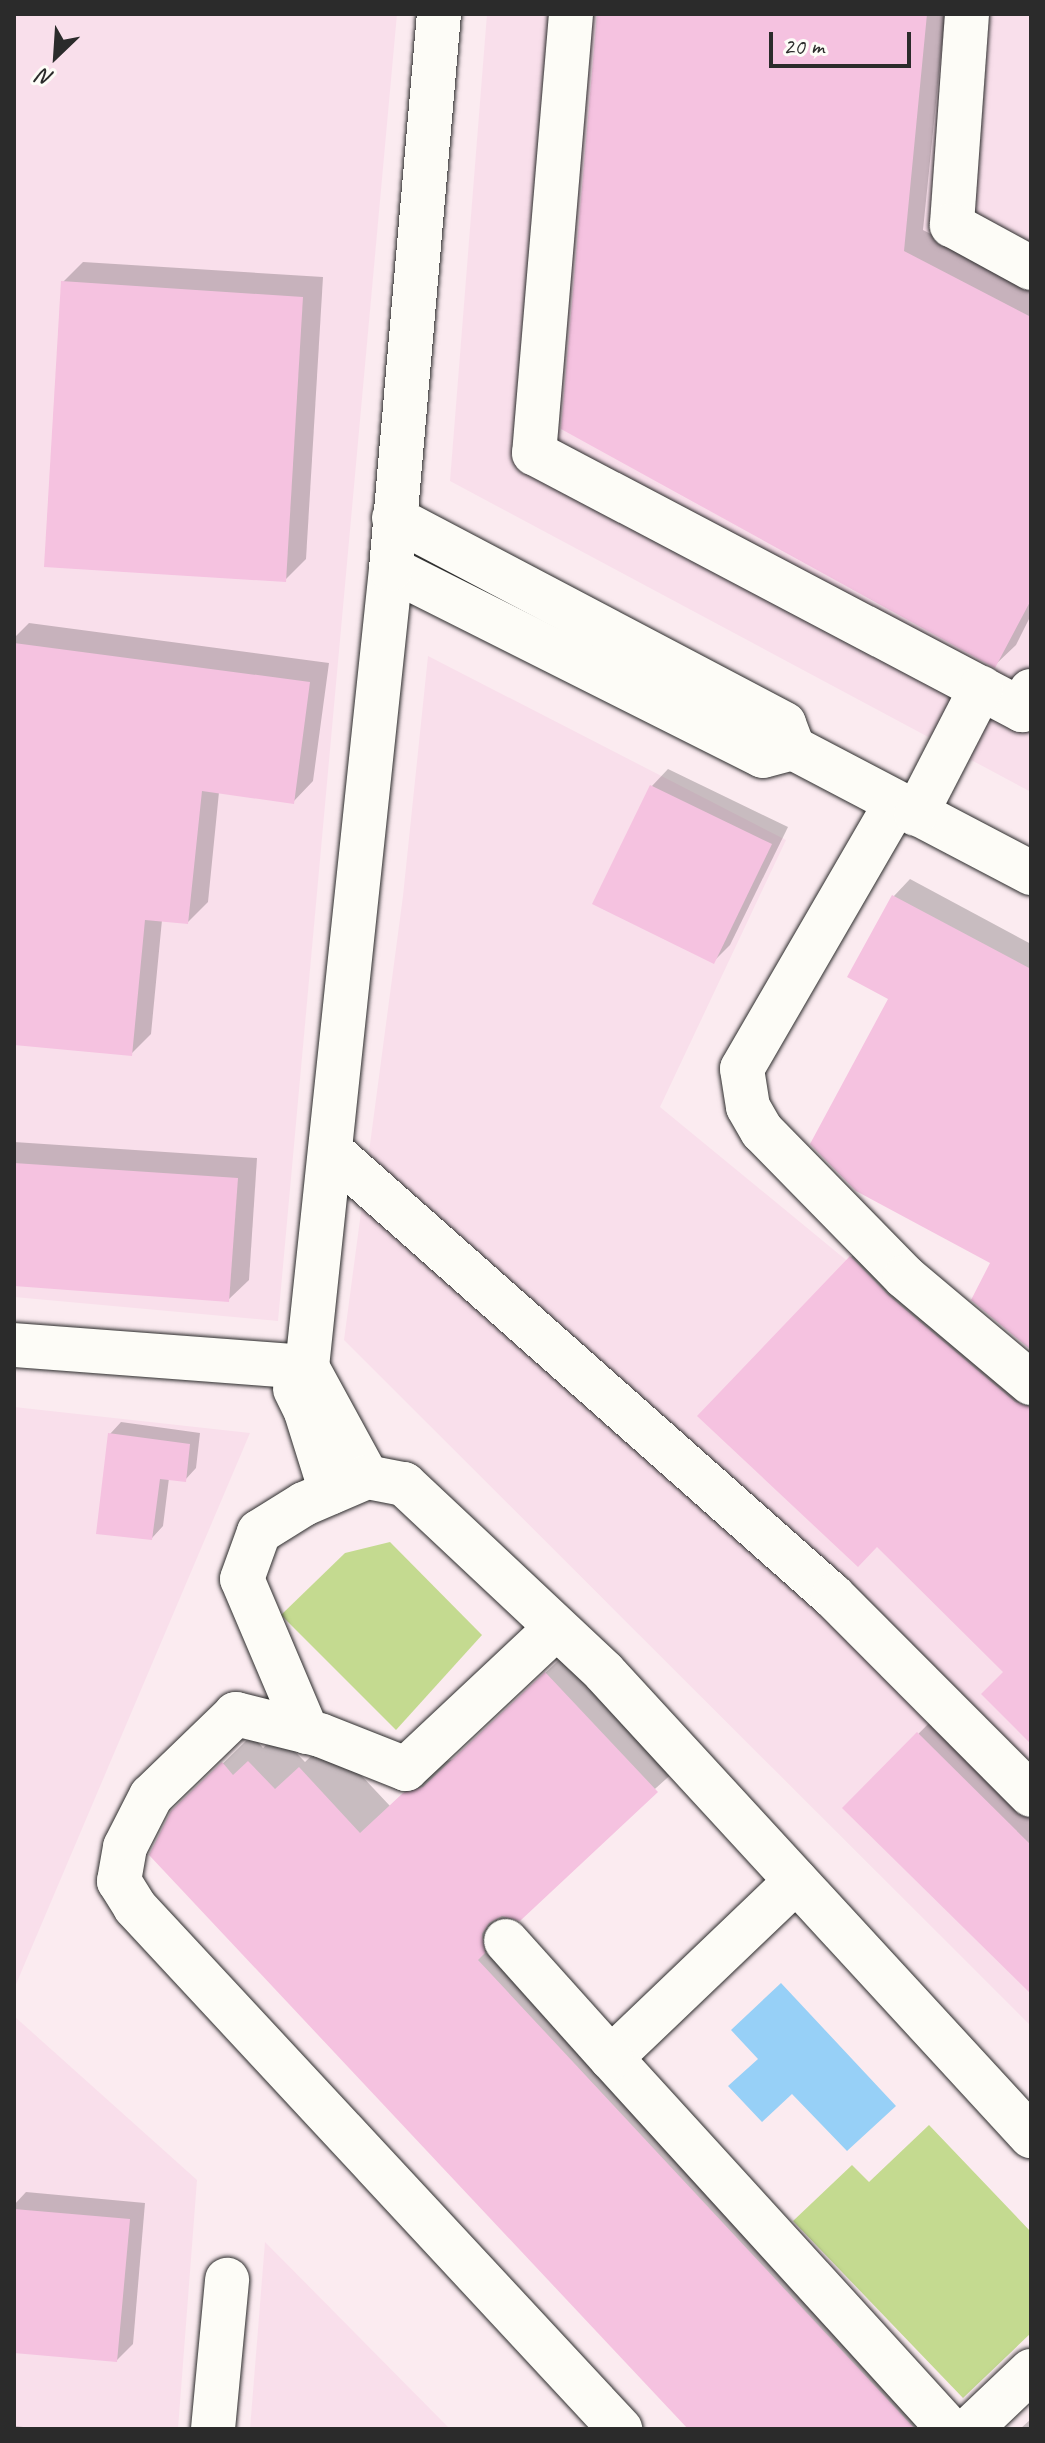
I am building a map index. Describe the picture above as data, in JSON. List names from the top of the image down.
{
  "scale_bar": "20 m",
  "north": "bottom left"
}
